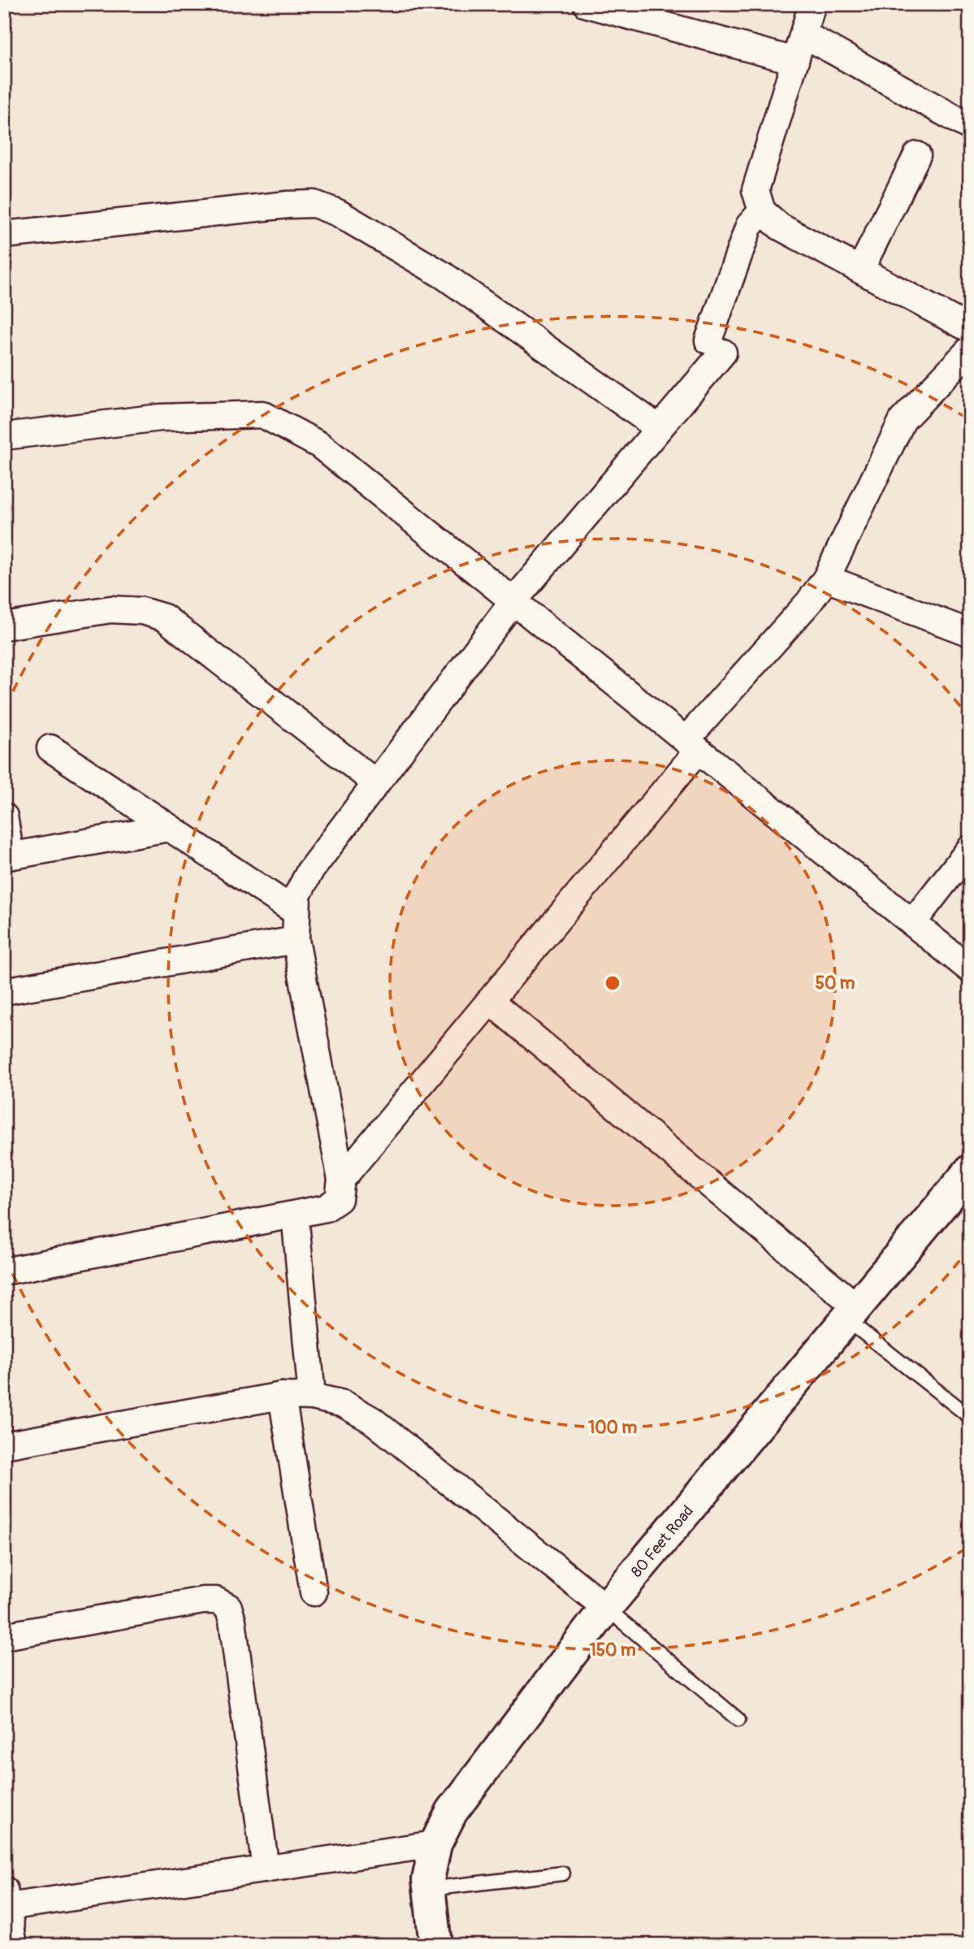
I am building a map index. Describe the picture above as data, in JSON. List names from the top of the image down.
{
  "streets": {
    "main road": ["80 Feet Road"]
  },
  "rings": ["50 m", "100 m", "150 m"]
}
